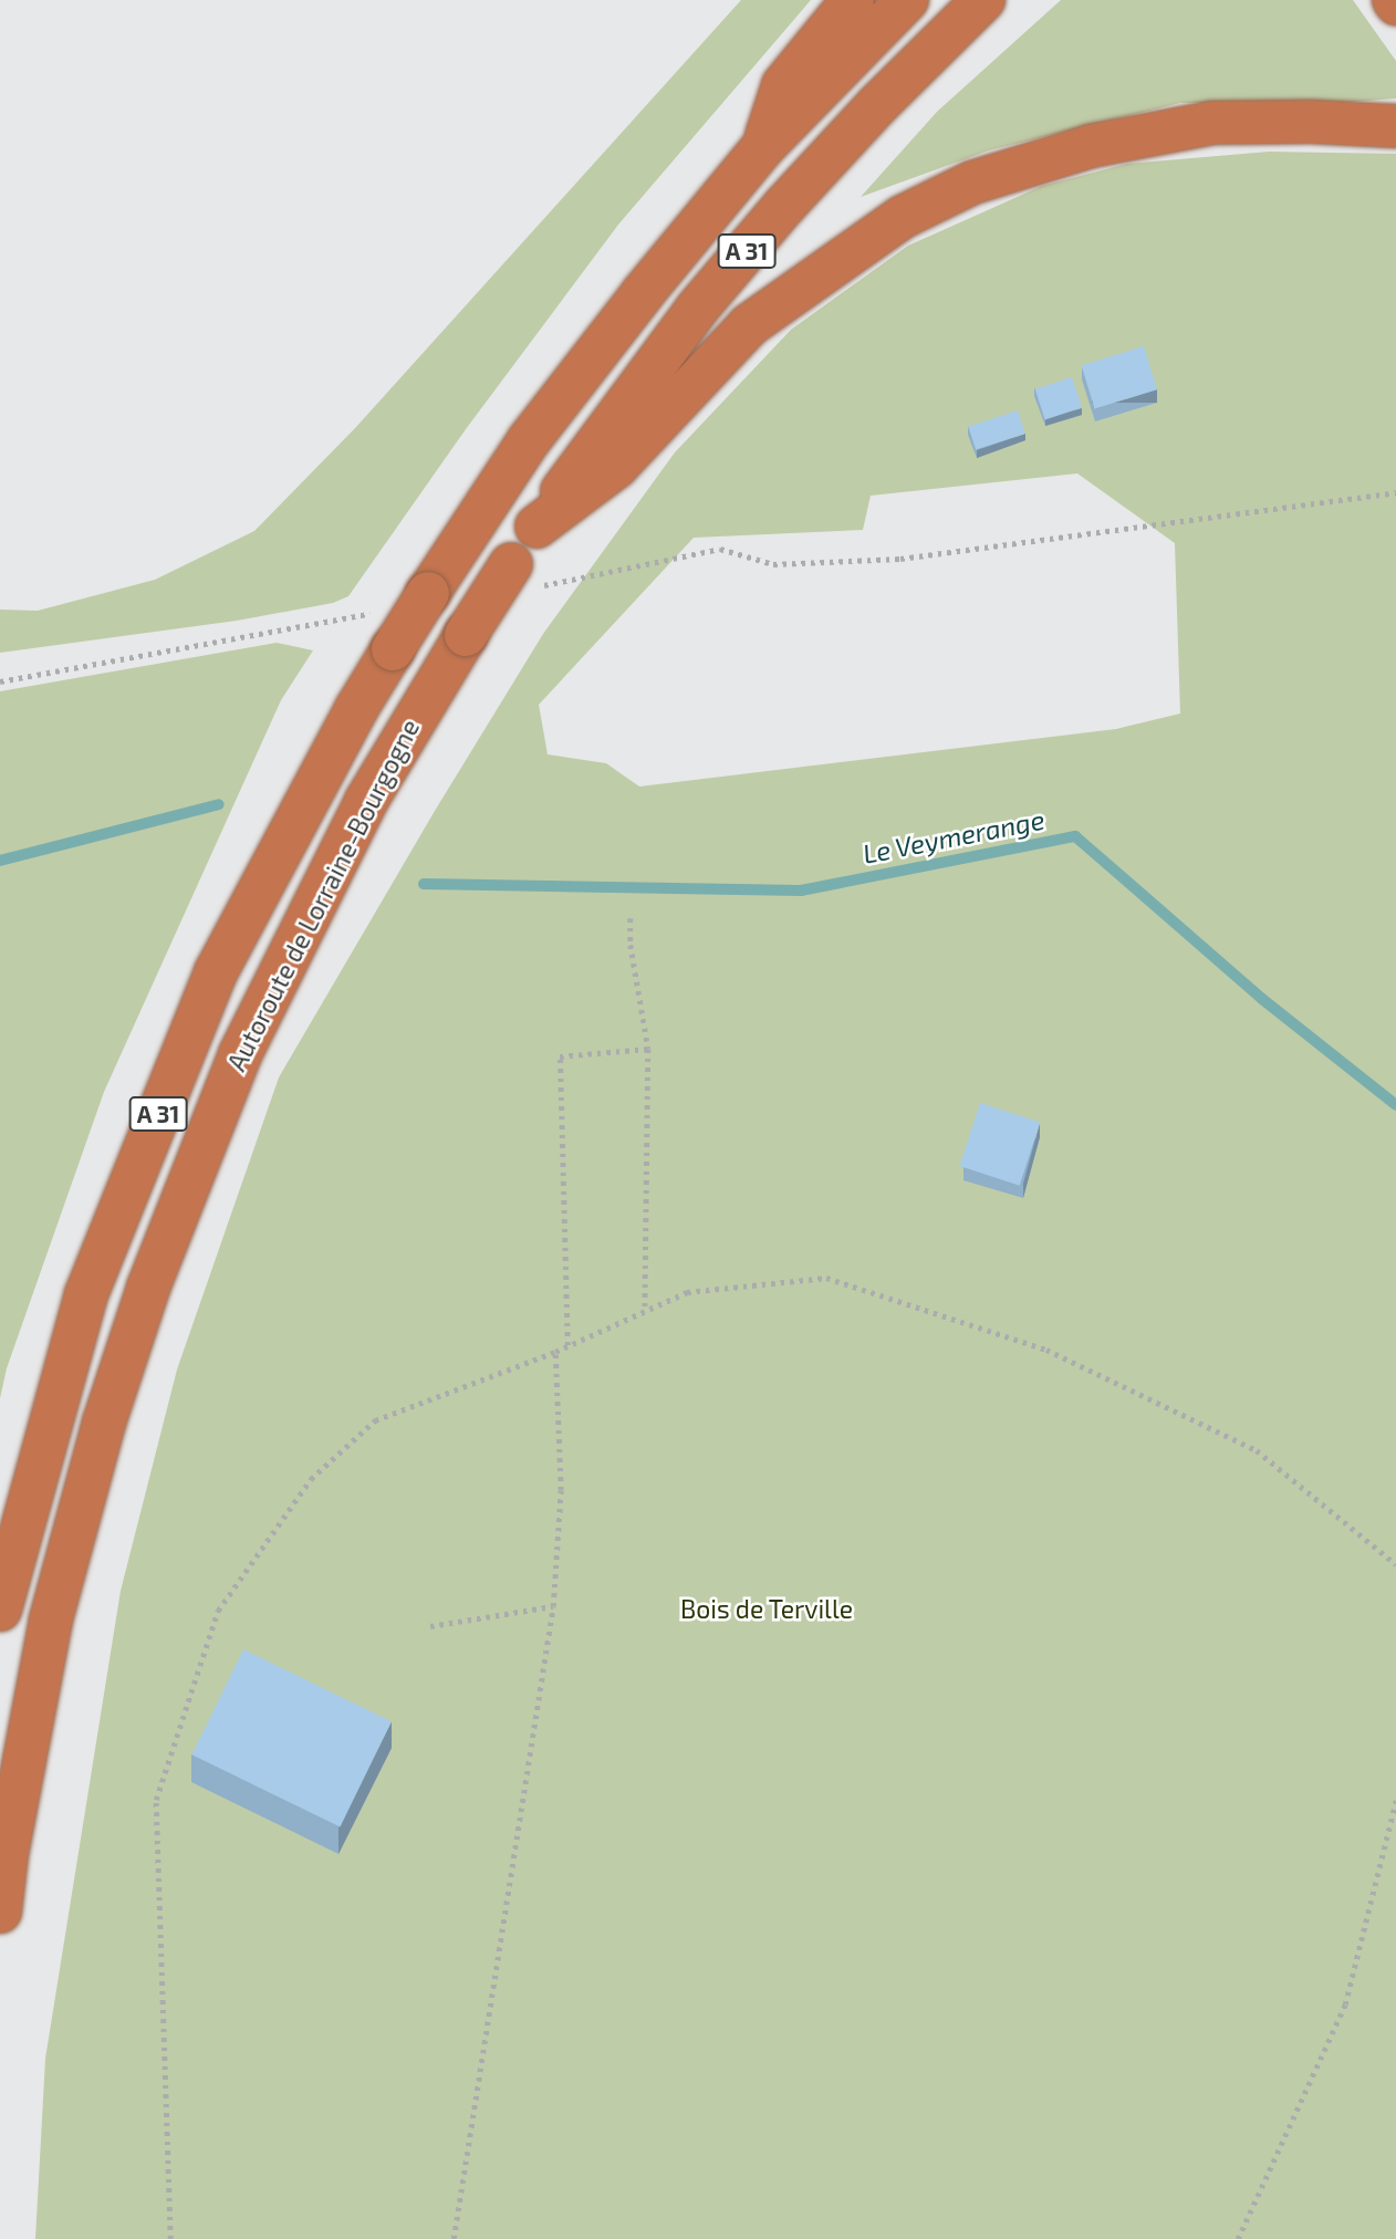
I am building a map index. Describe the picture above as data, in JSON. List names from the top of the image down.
{
  "streets": {
    "highway": ["A 31", "Autoroute de Lorraine-Bourgogne"]
  },
  "water": ["Le Veymerange"],
  "parks": ["Bois de Terville"]
}
